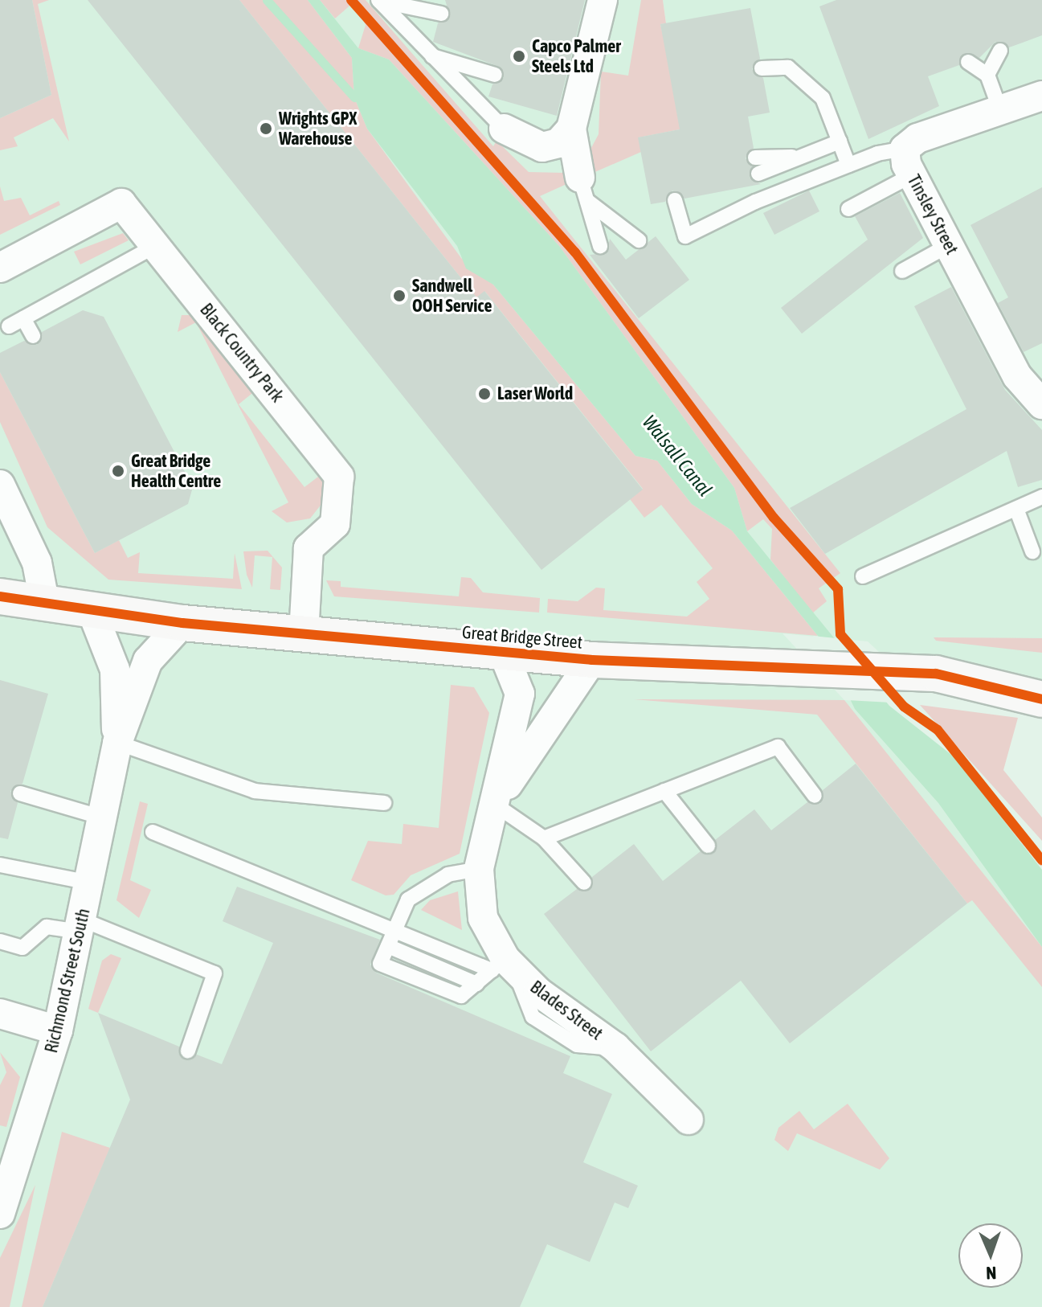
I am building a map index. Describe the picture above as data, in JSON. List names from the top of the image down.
{
  "streets": {
    "street": [
      "Tinsley Street",
      "Black Country Park",
      "Great Bridge Street",
      "Richmond Street South",
      "Blades Street"
    ]
  },
  "crossings": [
    ["Black Country Park", "Great Bridge Street"],
    ["Great Bridge Street", "Richmond Street South"],
    ["Great Bridge Street", "Blades Street"]
  ],
  "water": ["Walsall Canal"],
  "places": [
    "Capco Palmer Steels Ltd",
    "Wrights GPX Warehouse",
    "Sandwell OOH Service",
    "Laser World",
    "Great Bridge Health Centre"
  ],
  "north": "bottom"
}
